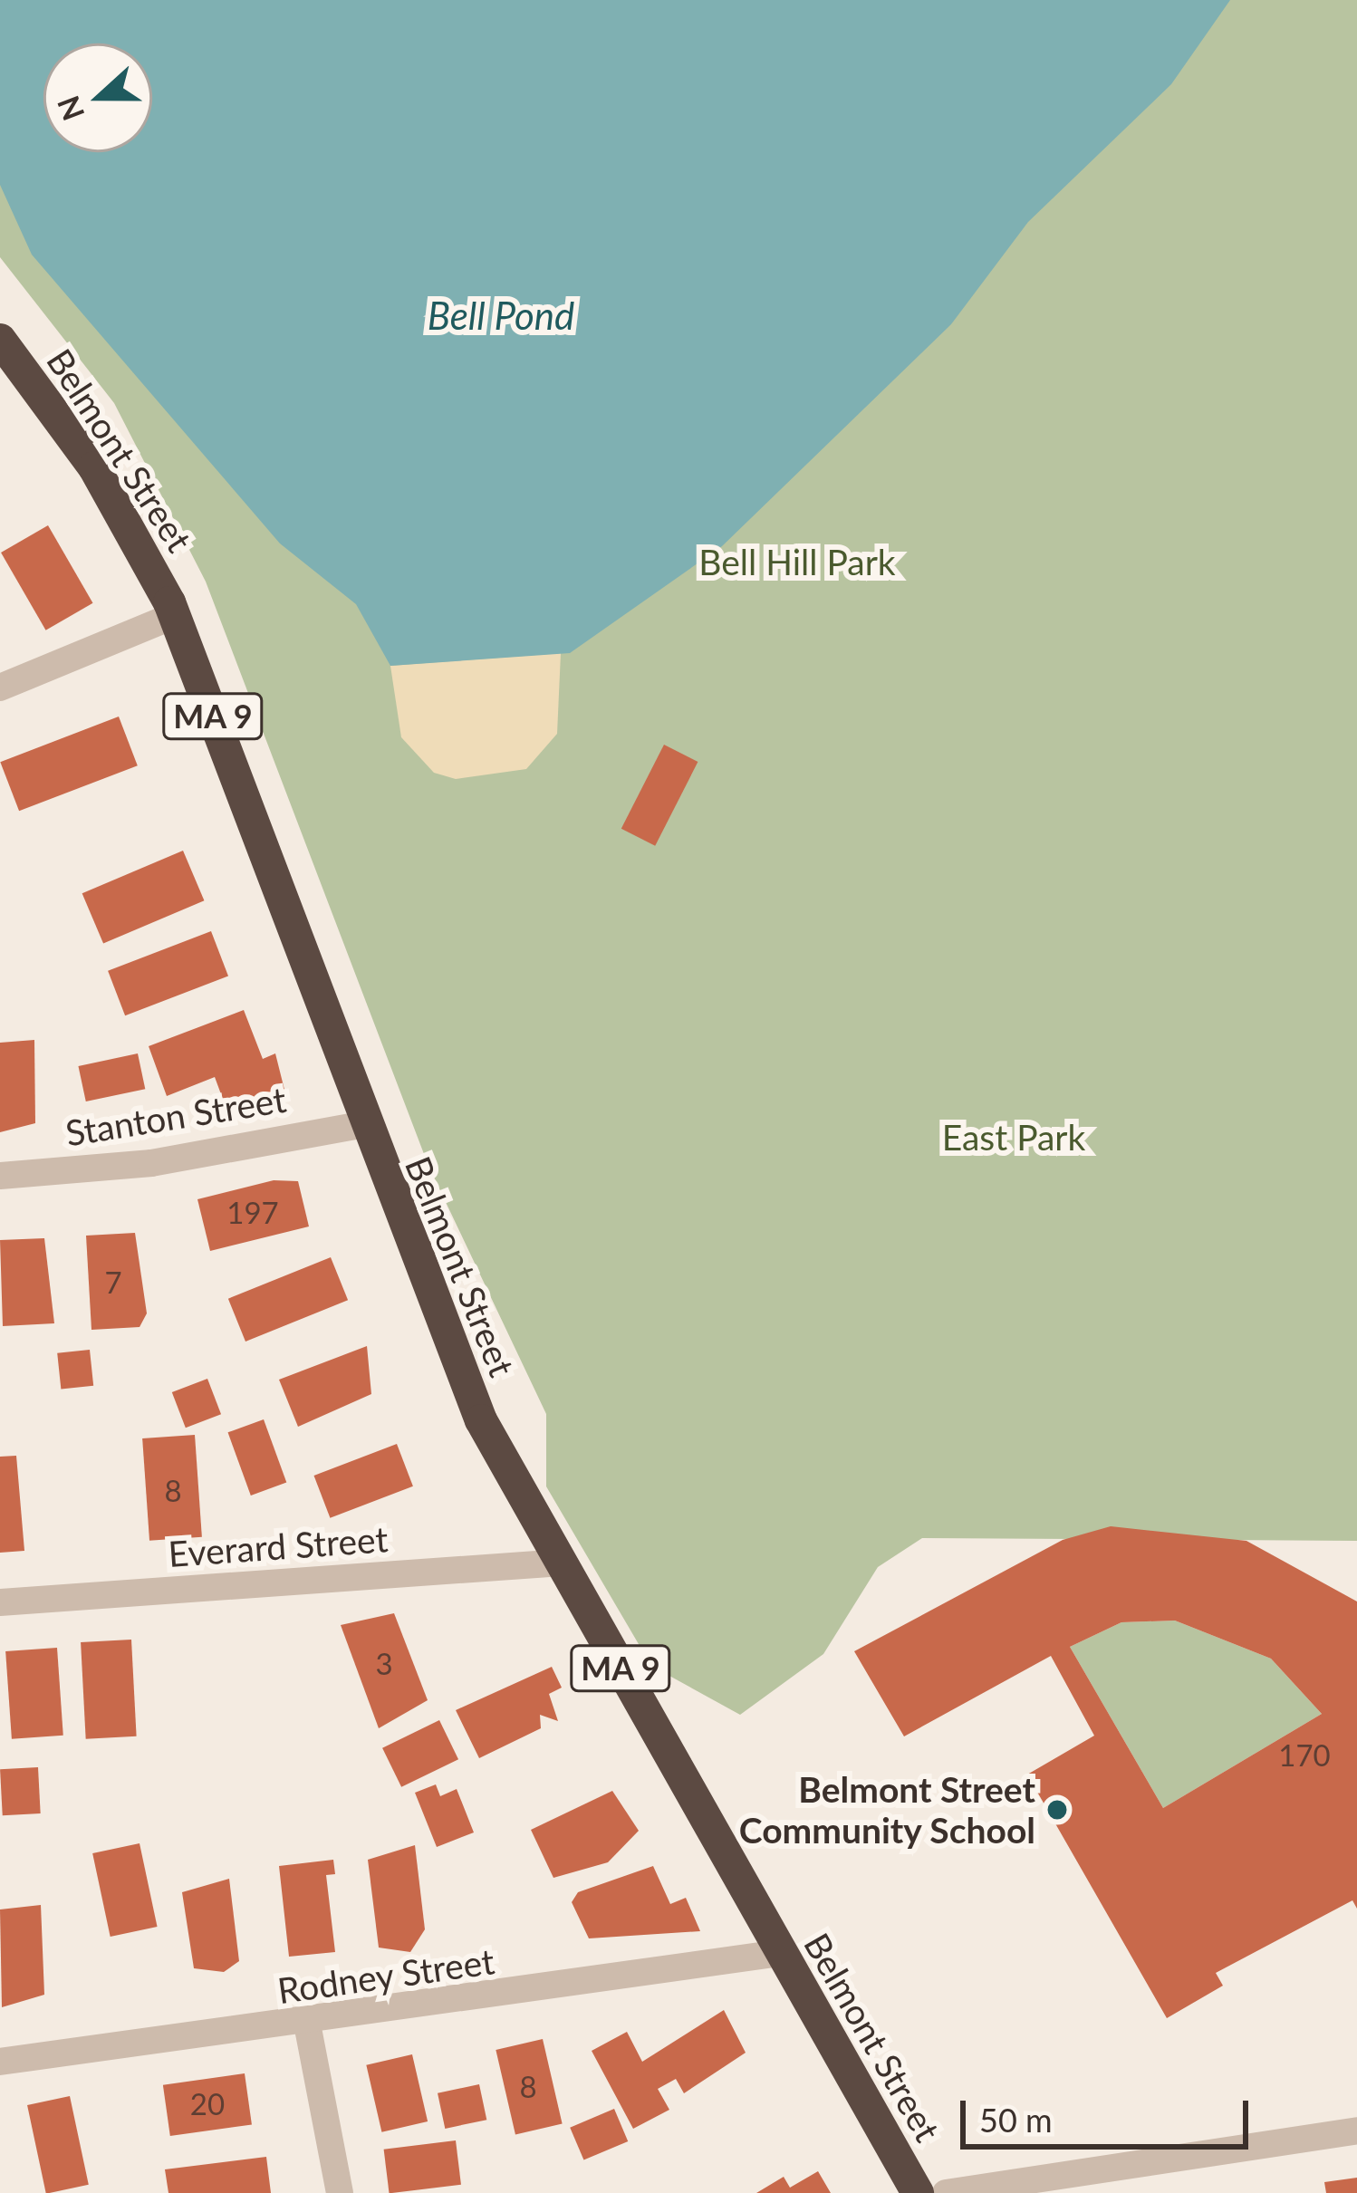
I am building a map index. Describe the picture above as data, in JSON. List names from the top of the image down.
{
  "streets": {
    "highway": ["Belmont Street", "MA 9"],
    "street": ["Stanton Street", "Everard Street", "Rodney Street"]
  },
  "crossings": [
    ["Belmont Street", "Stanton Street"],
    ["Belmont Street", "Everard Street"],
    ["Belmont Street", "Rodney Street"]
  ],
  "water": ["Bell Pond"],
  "parks": ["Bell Hill Park", "East Park"],
  "places": ["Belmont Street Community School"],
  "house_numbers": [
    "197",
    "7",
    "8",
    "3",
    "170",
    "8",
    "20"
  ],
  "scale_bar": "50 m",
  "north": "left"
}
